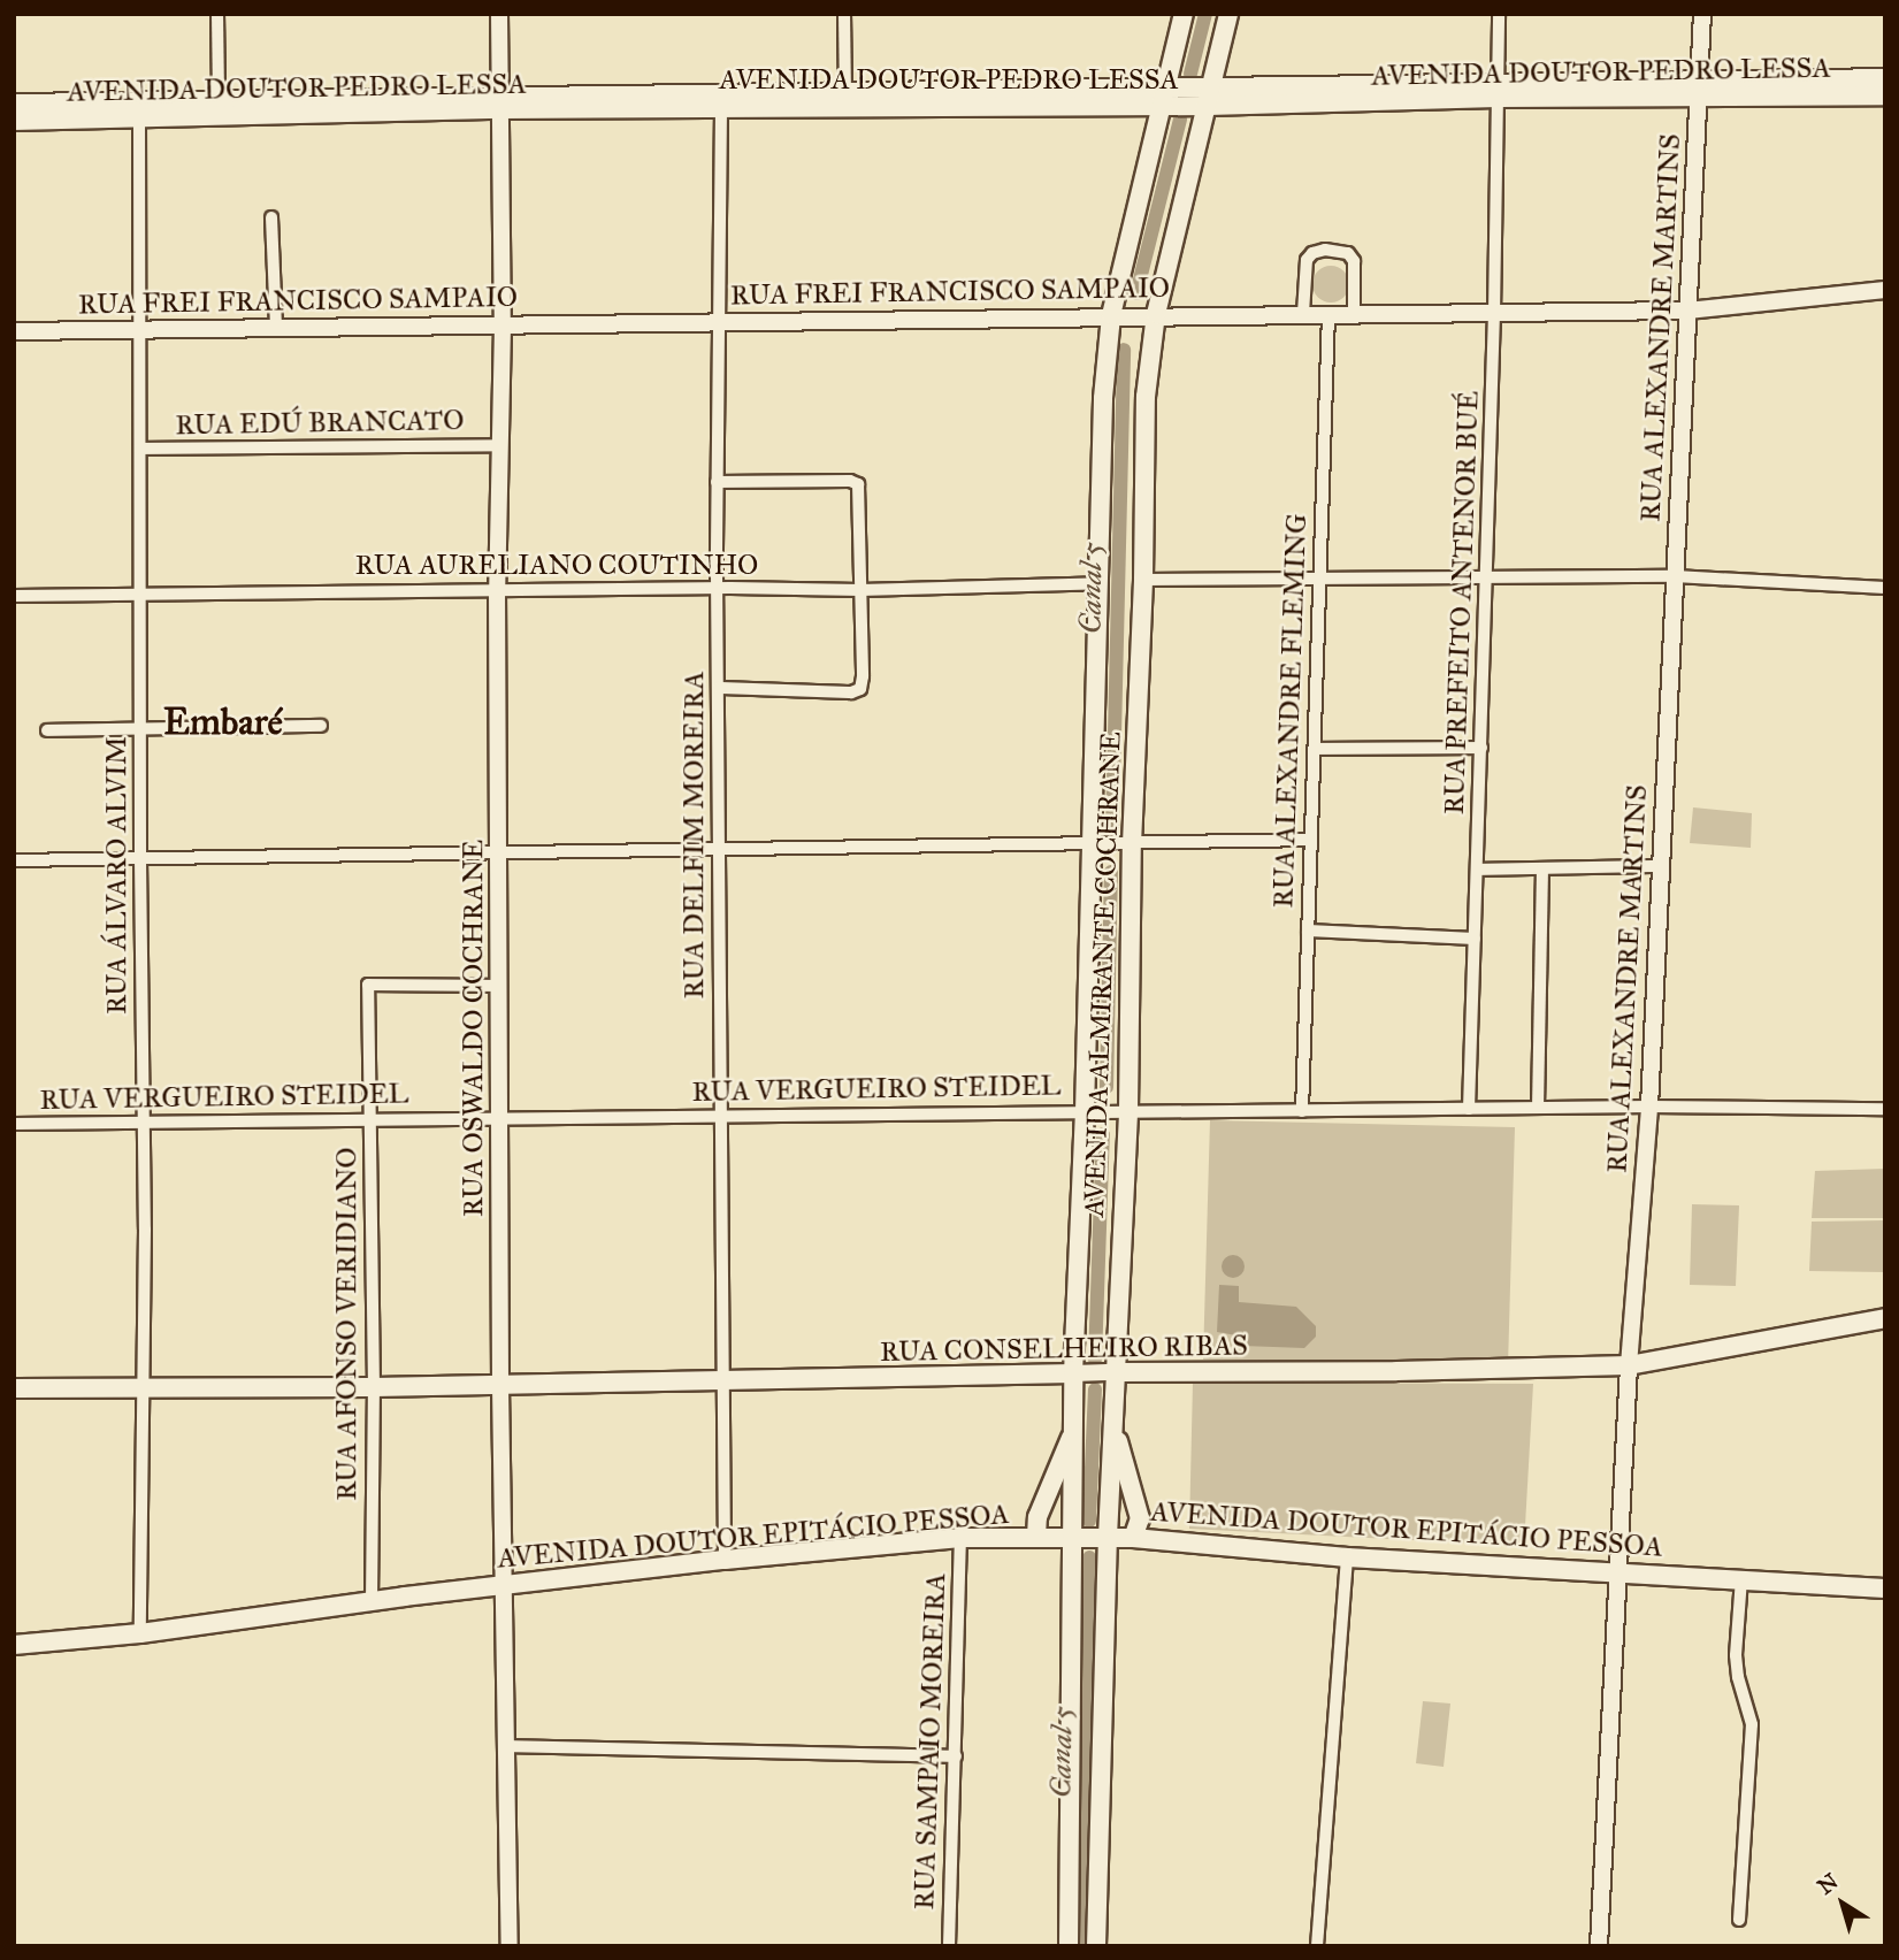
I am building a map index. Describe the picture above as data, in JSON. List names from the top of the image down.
{
  "streets": {
    "main road": [
      "AVENIDA DOUTOR PEDRO LESSA",
      "AVENIDA ALMIRANTE COCHRANE",
      "RUA CONSELHEIRO RIBAS",
      "AVENIDA DOUTOR EPITÁCIO PESSOA"
    ],
    "street": [
      "RUA FREI FRANCISCO SAMPAIO",
      "RUA ALEXANDRE MARTINS",
      "RUA EDÚ BRANCATO",
      "RUA AURELIANO COUTINHO",
      "RUA PREFEITO ANTENOR BUÉ",
      "RUA ALEXANDRE FLEMING",
      "RUA DELFIM MOREIRA",
      "RUA ÁLVARO ALVIM",
      "RUA OSWALDO COCHRANE",
      "RUA VERGUEIRO STEIDEL",
      "RUA AFONSO VERIDIANO",
      "RUA SAMPAIO MOREIRA"
    ]
  },
  "crossings": [
    ["AVENIDA DOUTOR PEDRO LESSA", "RUA ALEXANDRE MARTINS"],
    ["AVENIDA DOUTOR PEDRO LESSA", "RUA PREFEITO ANTENOR BUÉ"],
    ["AVENIDA DOUTOR PEDRO LESSA", "RUA DELFIM MOREIRA"],
    ["AVENIDA DOUTOR PEDRO LESSA", "RUA ÁLVARO ALVIM"],
    ["AVENIDA DOUTOR PEDRO LESSA", "AVENIDA ALMIRANTE COCHRANE"],
    ["AVENIDA DOUTOR PEDRO LESSA", "RUA OSWALDO COCHRANE"],
    ["RUA FREI FRANCISCO SAMPAIO", "RUA ALEXANDRE MARTINS"],
    ["RUA FREI FRANCISCO SAMPAIO", "RUA PREFEITO ANTENOR BUÉ"],
    ["RUA FREI FRANCISCO SAMPAIO", "RUA ALEXANDRE FLEMING"],
    ["RUA FREI FRANCISCO SAMPAIO", "RUA DELFIM MOREIRA"],
    ["RUA FREI FRANCISCO SAMPAIO", "RUA ÁLVARO ALVIM"],
    ["RUA FREI FRANCISCO SAMPAIO", "AVENIDA ALMIRANTE COCHRANE"],
    ["RUA FREI FRANCISCO SAMPAIO", "RUA OSWALDO COCHRANE"],
    ["RUA ALEXANDRE MARTINS", "RUA VERGUEIRO STEIDEL"],
    ["RUA ALEXANDRE MARTINS", "RUA CONSELHEIRO RIBAS"],
    ["RUA ALEXANDRE MARTINS", "AVENIDA DOUTOR EPITÁCIO PESSOA"],
    ["RUA EDÚ BRANCATO", "RUA ÁLVARO ALVIM"],
    ["RUA EDÚ BRANCATO", "RUA OSWALDO COCHRANE"],
    ["RUA AURELIANO COUTINHO", "RUA DELFIM MOREIRA"],
    ["RUA AURELIANO COUTINHO", "RUA ÁLVARO ALVIM"],
    ["RUA AURELIANO COUTINHO", "AVENIDA ALMIRANTE COCHRANE"],
    ["RUA AURELIANO COUTINHO", "RUA OSWALDO COCHRANE"],
    ["RUA PREFEITO ANTENOR BUÉ", "RUA VERGUEIRO STEIDEL"],
    ["RUA ALEXANDRE FLEMING", "RUA VERGUEIRO STEIDEL"],
    ["RUA DELFIM MOREIRA", "RUA VERGUEIRO STEIDEL"],
    ["RUA DELFIM MOREIRA", "RUA CONSELHEIRO RIBAS"],
    ["RUA DELFIM MOREIRA", "AVENIDA DOUTOR EPITÁCIO PESSOA"],
    ["RUA ÁLVARO ALVIM", "RUA VERGUEIRO STEIDEL"],
    ["RUA ÁLVARO ALVIM", "RUA CONSELHEIRO RIBAS"],
    ["RUA ÁLVARO ALVIM", "AVENIDA DOUTOR EPITÁCIO PESSOA"],
    ["AVENIDA ALMIRANTE COCHRANE", "RUA VERGUEIRO STEIDEL"],
    ["AVENIDA ALMIRANTE COCHRANE", "RUA CONSELHEIRO RIBAS"],
    ["AVENIDA ALMIRANTE COCHRANE", "AVENIDA DOUTOR EPITÁCIO PESSOA"],
    ["RUA OSWALDO COCHRANE", "RUA VERGUEIRO STEIDEL"],
    ["RUA OSWALDO COCHRANE", "RUA AFONSO VERIDIANO"],
    ["RUA OSWALDO COCHRANE", "RUA CONSELHEIRO RIBAS"],
    ["RUA OSWALDO COCHRANE", "AVENIDA DOUTOR EPITÁCIO PESSOA"],
    ["RUA VERGUEIRO STEIDEL", "RUA AFONSO VERIDIANO"],
    ["RUA AFONSO VERIDIANO", "RUA CONSELHEIRO RIBAS"],
    ["RUA AFONSO VERIDIANO", "AVENIDA DOUTOR EPITÁCIO PESSOA"],
    ["AVENIDA DOUTOR EPITÁCIO PESSOA", "RUA SAMPAIO MOREIRA"]
  ],
  "districts": ["Embaré"],
  "water": ["Canal 5"],
  "north": "top left"
}
